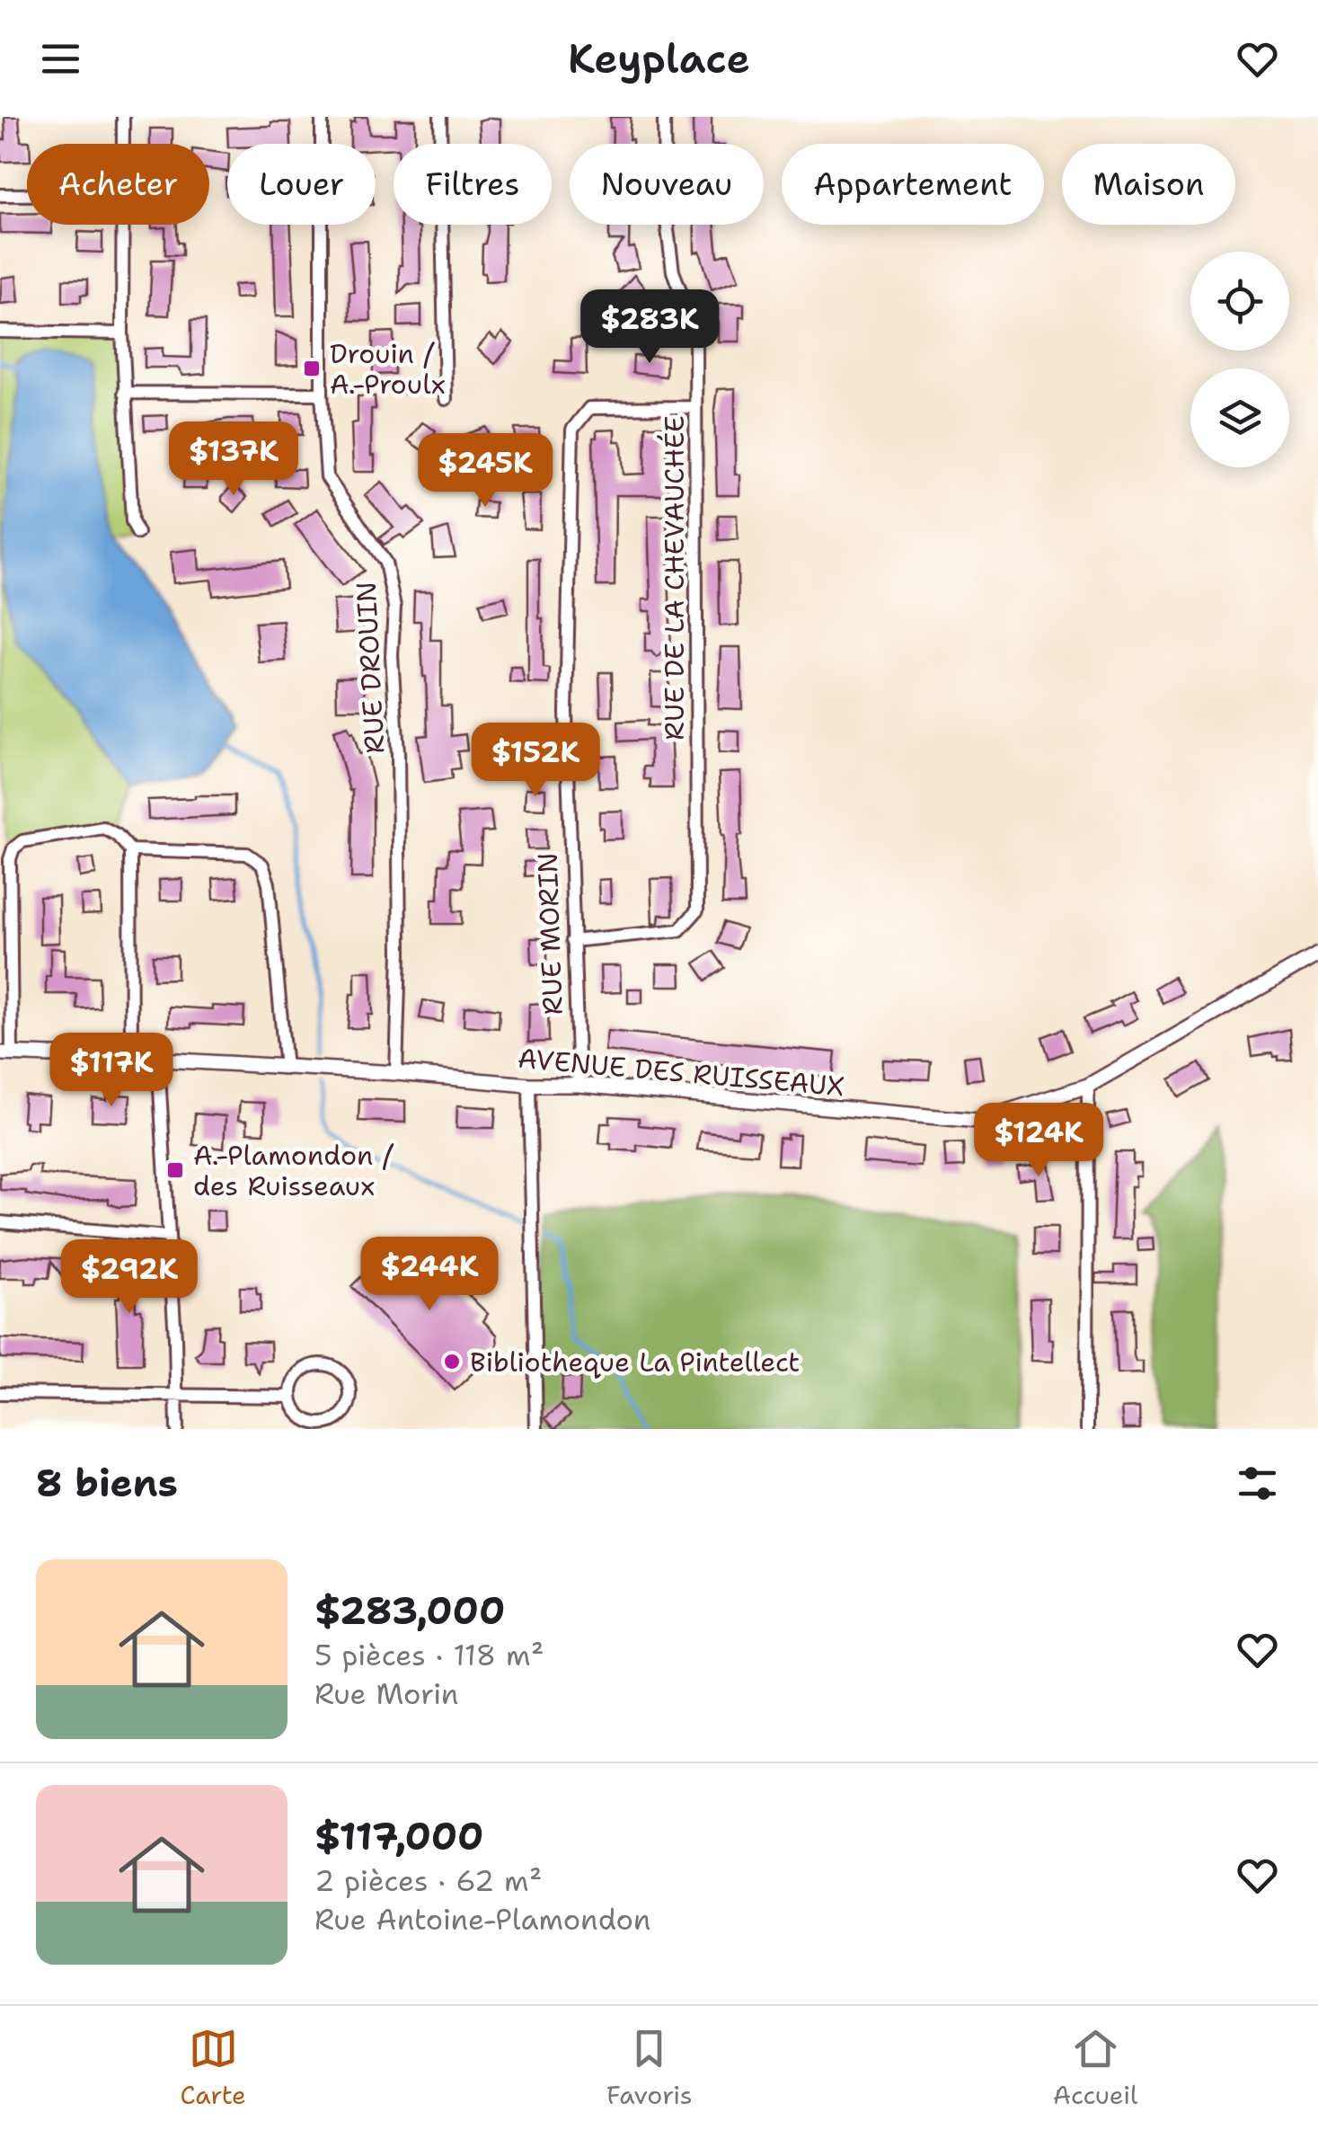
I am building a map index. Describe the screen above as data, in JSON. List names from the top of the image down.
{
  "streets": {
    "street": [
      "RUE DE LA CHEVAUCHÉE",
      "RUE DROUIN",
      "RUE MORIN",
      "AVENUE DES RUISSEAUX"
    ]
  },
  "crossings": [
    ["RUE DE LA CHEVAUCHÉE", "RUE MORIN"],
    ["RUE DROUIN", "AVENUE DES RUISSEAUX"],
    ["RUE MORIN", "AVENUE DES RUISSEAUX"]
  ],
  "places": {
    "transit": ["Drouin / A.-Proulx", "A.-Plamondon / des Ruisseaux"],
    "other": ["Bibliotheque La Pintellect"]
  },
  "page": {
    "header": "Keyplace",
    "chip": [
      "Acheter",
      "Louer",
      "Filtres",
      "Nouveau",
      "Appartement",
      "Maison"
    ],
    "price": [
      "$283K",
      "$137K",
      "$245K",
      "$152K",
      "$117K",
      "$124K",
      "$244K",
      "$292K"
    ],
    "heading": "8 biens",
    "list": [
      {
        "name": "$283,000",
        "note": "5 pièces · 118 m² · Rue Morin"
      },
      {
        "name": "$117,000",
        "note": "2 pièces · 62 m² · Rue Antoine-Plamondon"
      }
    ],
    "tabs": ["Carte", "Favoris", "Accueil"]
  }
}
